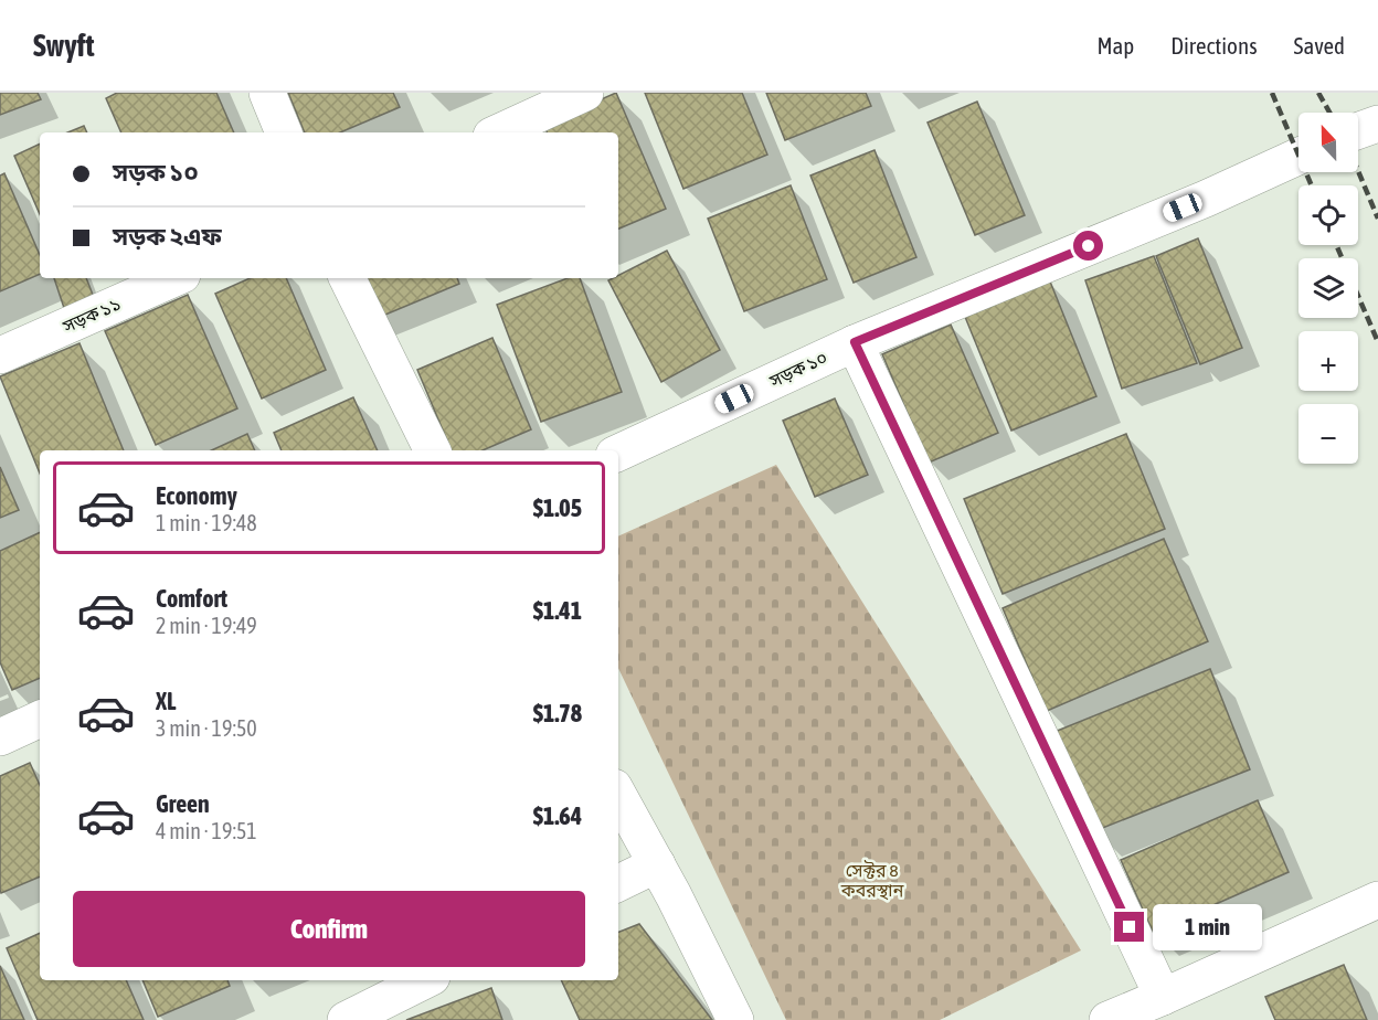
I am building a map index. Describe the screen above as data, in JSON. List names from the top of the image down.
{
  "streets": {
    "street": ["সড়ক ১১", "সড়ক ১০"]
  },
  "parks": ["সেক্টর ৪ কবরস্থান"],
  "north": "top",
  "page": {
    "header": "Swyft",
    "nav": ["Map", "Directions", "Saved"],
    "map_buttons": ["+", "−"],
    "banner": ["সড়ক ১০", "সড়ক ২এফ"],
    "list": [
      {
        "name": "Economy",
        "note": "1 min · 19:48",
        "value": "$1.05"
      },
      {
        "name": "Comfort",
        "note": "2 min · 19:49",
        "value": "$1.41"
      },
      {
        "name": "XL",
        "note": "3 min · 19:50",
        "value": "$1.78"
      },
      {
        "name": "Green",
        "note": "4 min · 19:51",
        "value": "$1.64"
      }
    ],
    "buttons": "Confirm",
    "bubble": "1 min"
  }
}
